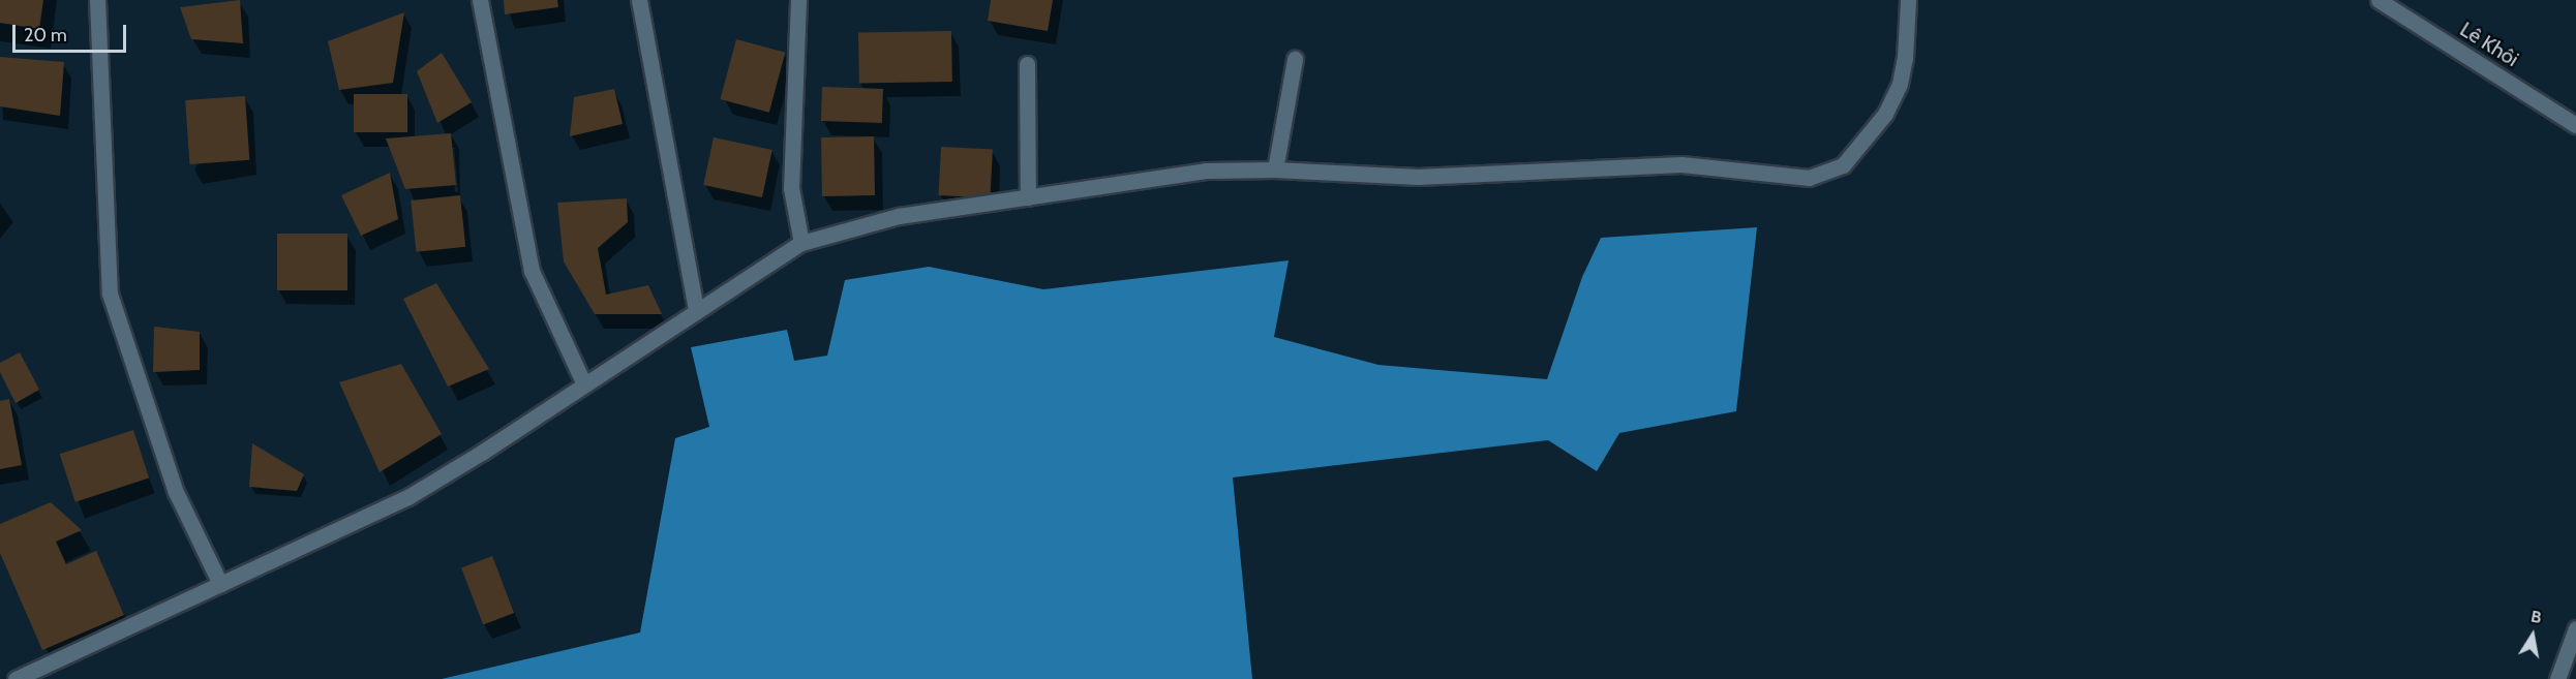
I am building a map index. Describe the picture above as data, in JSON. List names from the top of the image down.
{
  "streets": {
    "street": ["Lê Khôi"]
  },
  "scale_bar": "20 m",
  "north": "top"
}
